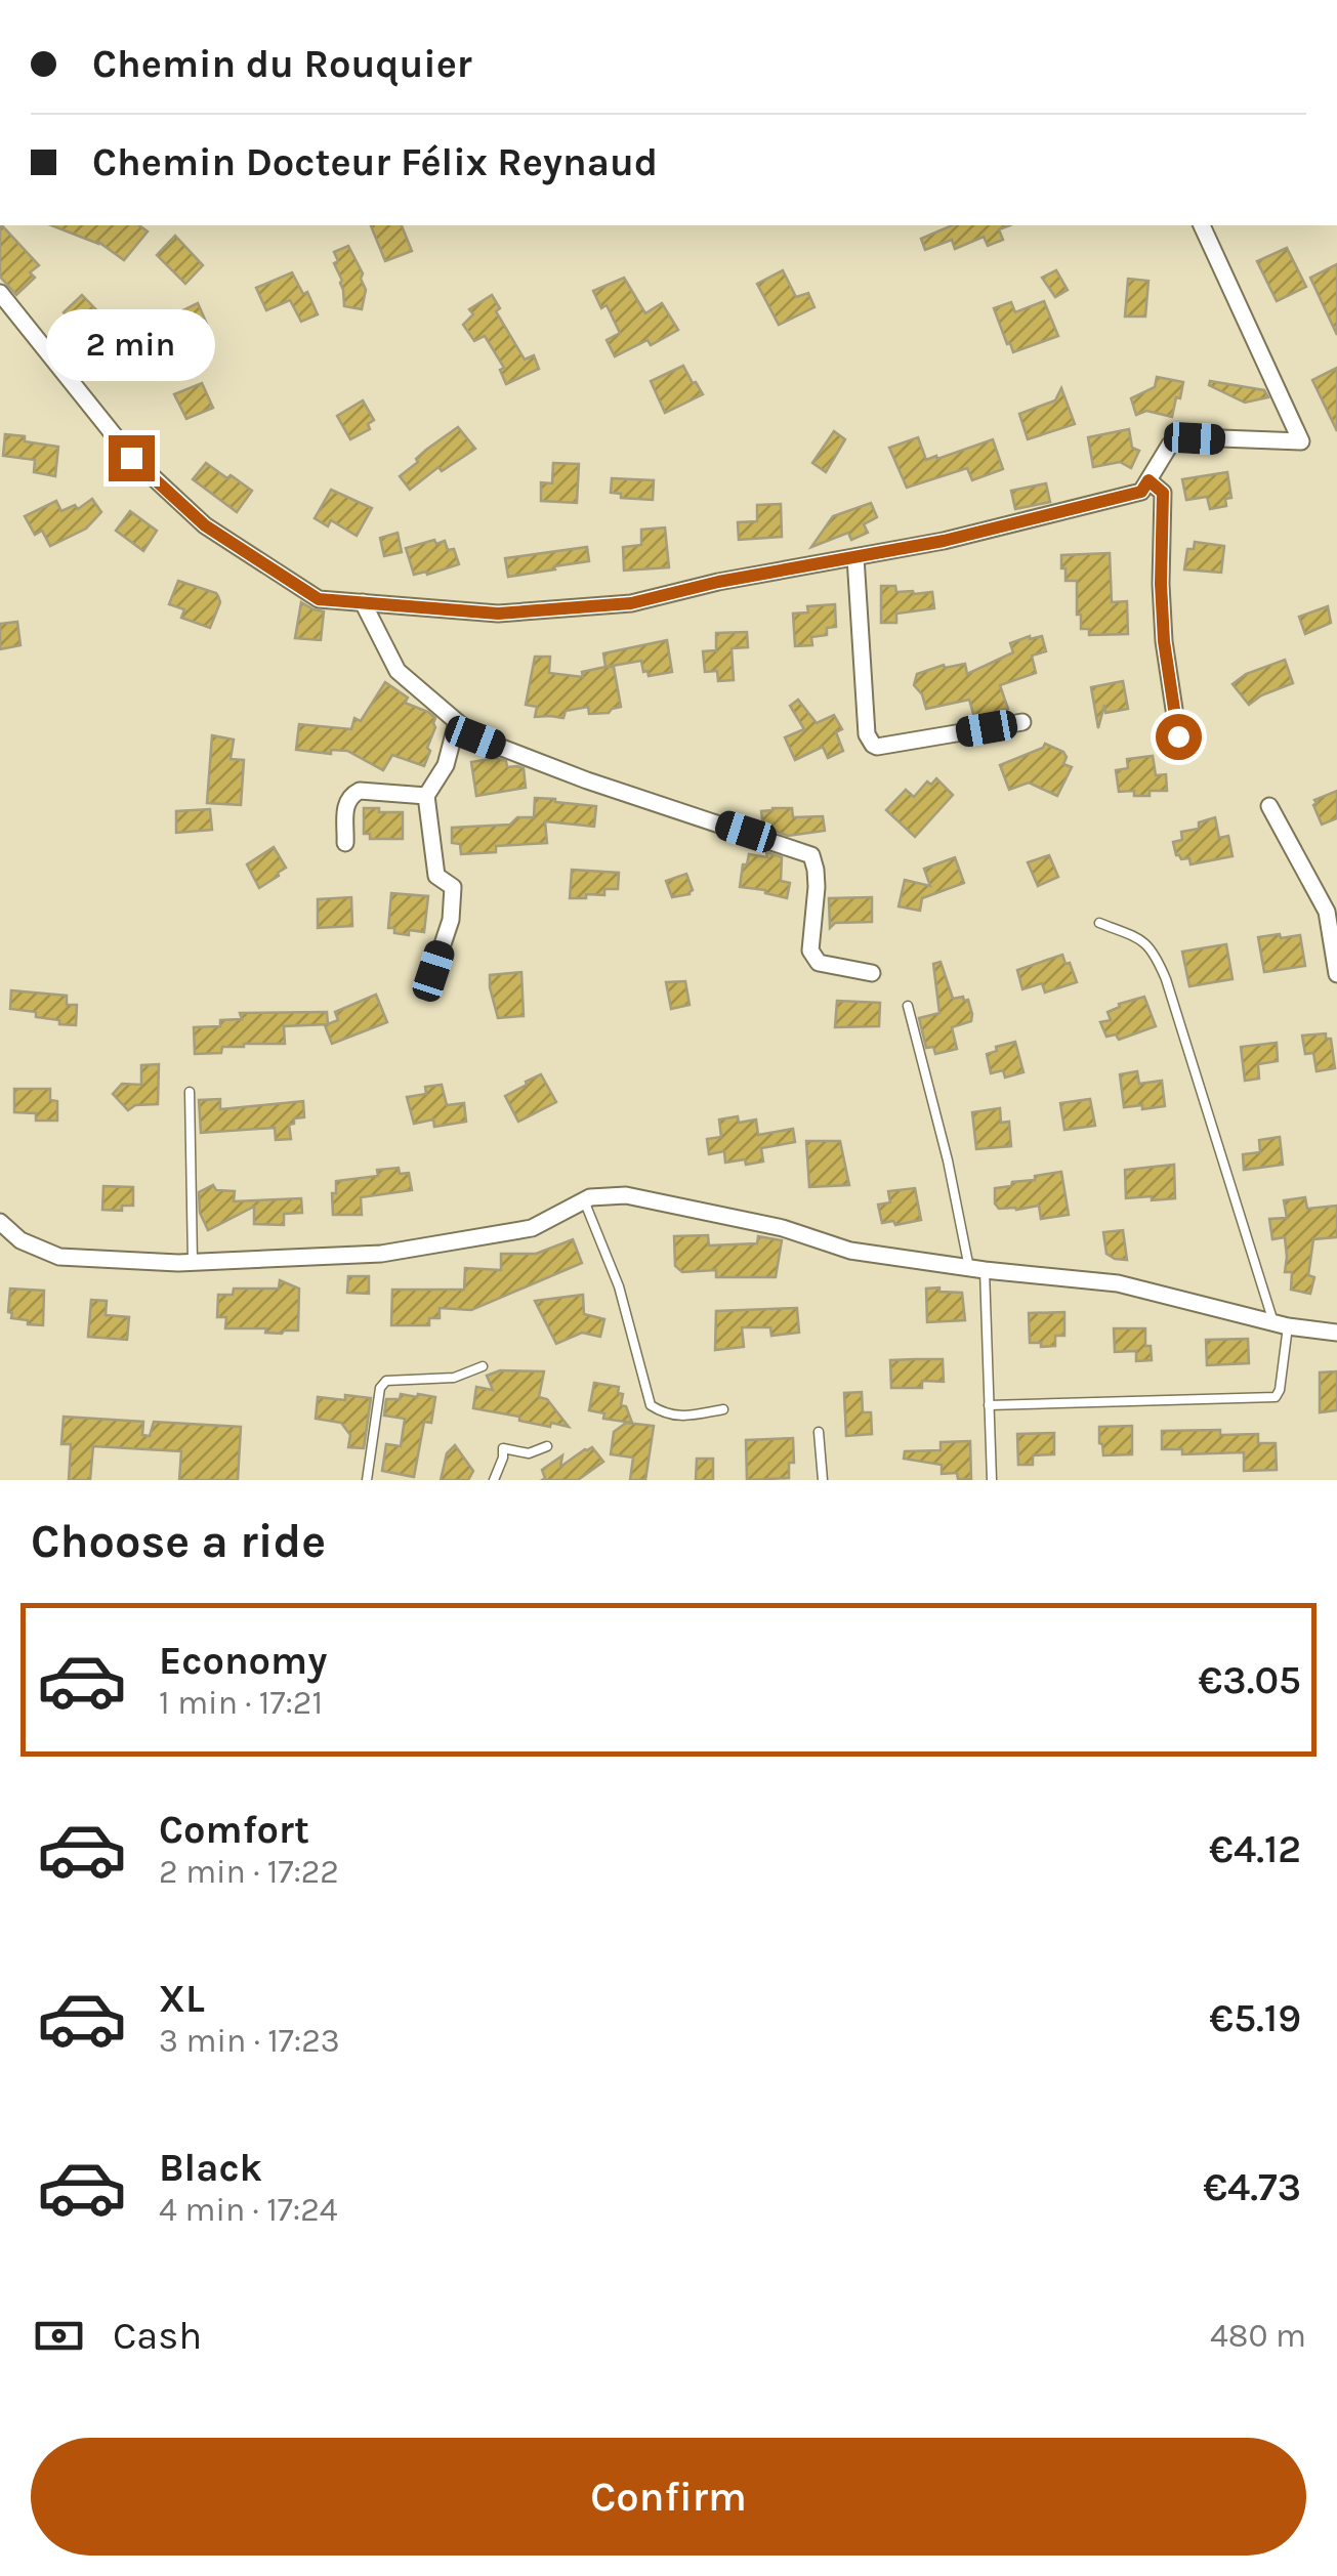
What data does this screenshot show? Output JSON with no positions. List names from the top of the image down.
{
  "page": {
    "banner": ["Chemin du Rouquier", "Chemin Docteur Félix Reynaud"],
    "bubble": "2 min",
    "heading": "Choose a ride",
    "list": [
      {
        "name": "Economy",
        "note": "1 min · 17:21",
        "value": "€3.05"
      },
      {
        "name": "Comfort",
        "note": "2 min · 17:22",
        "value": "€4.12"
      },
      {
        "name": "XL",
        "note": "3 min · 17:23",
        "value": "€5.19"
      },
      {
        "name": "Black",
        "note": "4 min · 17:24",
        "value": "€4.73"
      }
    ],
    "pay": ["Cash", "480 m"],
    "buttons": "Confirm"
  }
}
